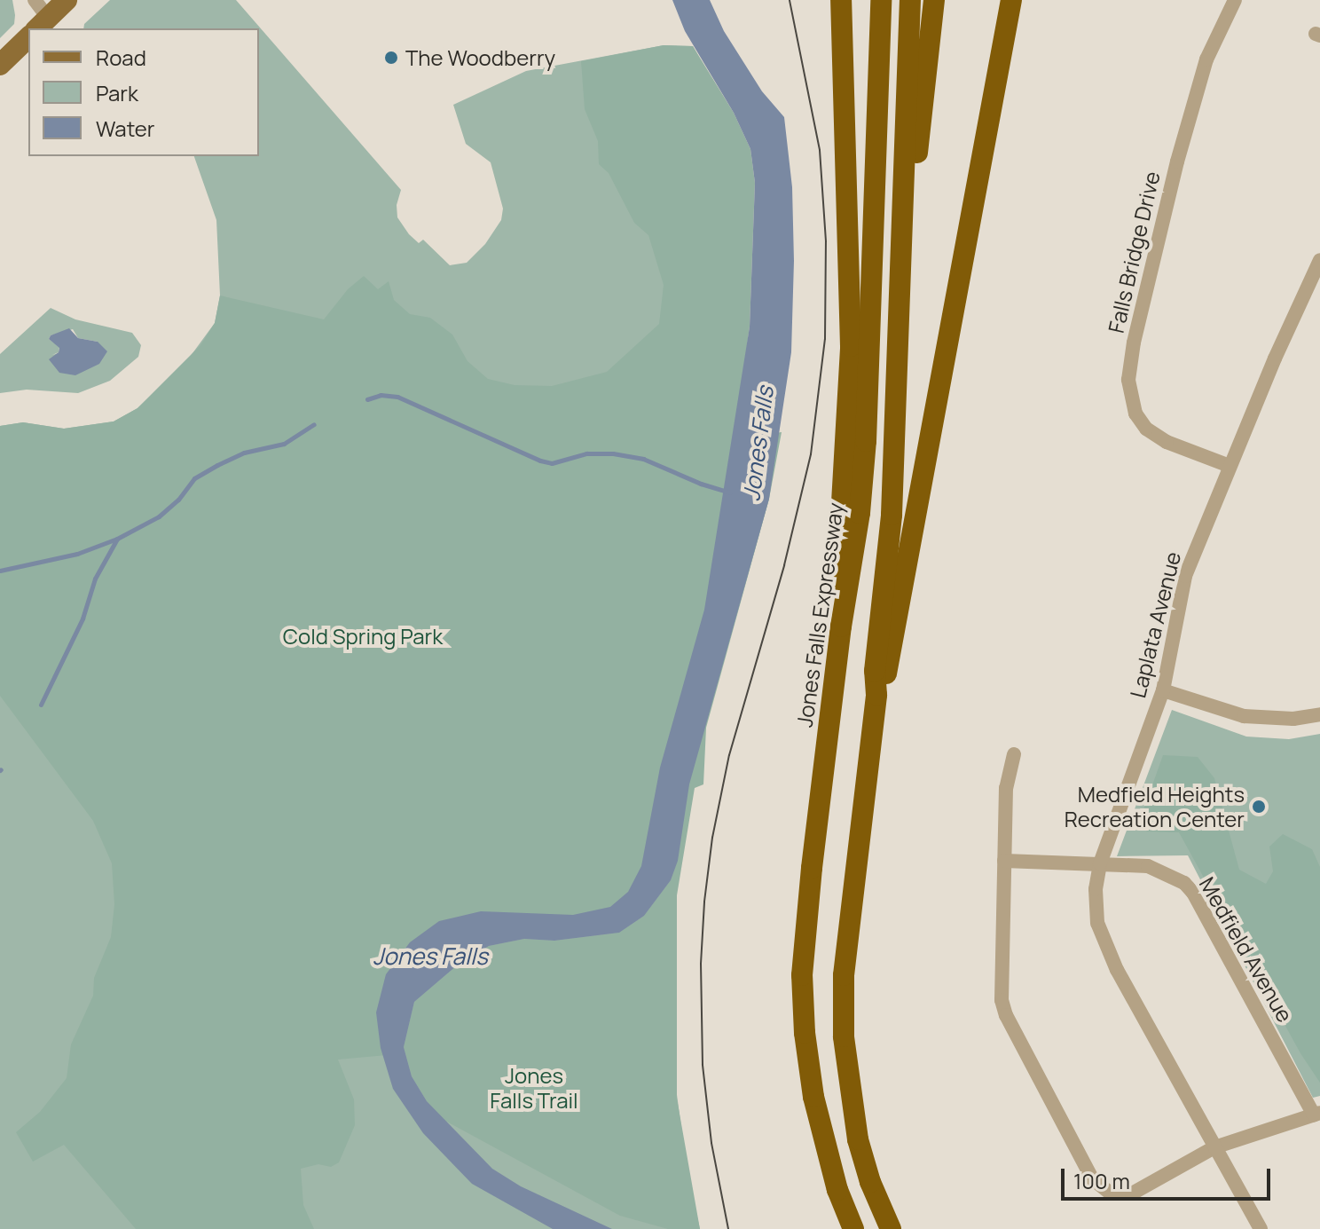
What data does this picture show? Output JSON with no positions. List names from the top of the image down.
{
  "streets": {
    "highway": ["Jones Falls Expressway"],
    "street": ["Falls Bridge Drive", "Laplata Avenue", "Medfield Avenue"]
  },
  "crossings": [
    ["Falls Bridge Drive", "Laplata Avenue"],
    ["Laplata Avenue", "Medfield Avenue"]
  ],
  "water": ["Jones Falls"],
  "parks": ["Cold Spring Park", "Jones Falls Trail"],
  "places": ["The Woodberry", "Medfield Heights Recreation Center"],
  "legend": ["Road", "Park", "Water"],
  "scale_bar": "100 m"
}
